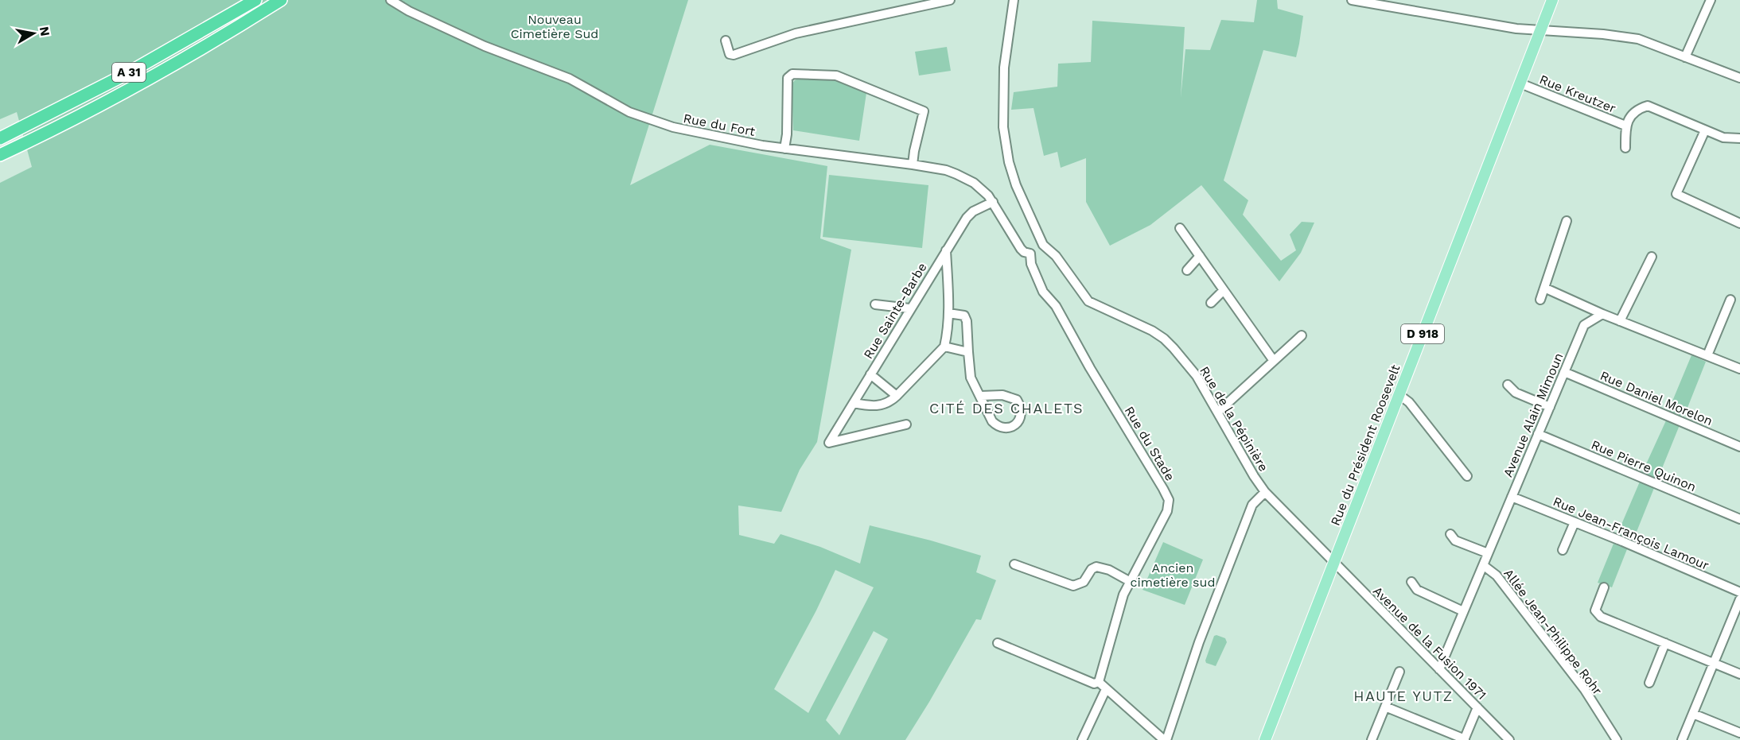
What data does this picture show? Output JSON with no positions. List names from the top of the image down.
{
  "streets": {
    "highway": ["A 31"],
    "main road": ["D 918", "Rue du Président Roosevelt"],
    "street": [
      "Rue Kreutzer",
      "Rue du Fort",
      "Rue Sainte-Barbe",
      "Rue Daniel Morelon",
      "Avenue Alain Mimoun",
      "Rue de la Pépinière",
      "Rue du Stade",
      "Rue Pierre Quinon",
      "Rue Jean-François Lamour",
      "Allée Jean-Philippe Rohr",
      "Avenue de la Fusion 1971"
    ]
  },
  "crossings": [
    ["Rue Kreutzer", "Rue du Président Roosevelt"],
    ["Rue du Fort", "Rue Sainte-Barbe"],
    ["Rue du Fort", "Rue du Stade"],
    ["Rue Daniel Morelon", "Avenue Alain Mimoun"],
    ["Avenue Alain Mimoun", "Rue Pierre Quinon"],
    ["Avenue Alain Mimoun", "Rue Jean-François Lamour"],
    ["Avenue Alain Mimoun", "Allée Jean-Philippe Rohr"],
    ["Avenue Alain Mimoun", "Avenue de la Fusion 1971"],
    ["Rue de la Pépinière", "Rue du Président Roosevelt"],
    ["Rue de la Pépinière", "Avenue de la Fusion 1971"],
    ["Rue du Président Roosevelt", "Avenue de la Fusion 1971"]
  ],
  "districts": ["CITÉ DES CHALETS", "HAUTE YUTZ"],
  "parks": ["Nouveau Cimetière Sud", "Ancien cimetière sud"],
  "north": "right"
}
